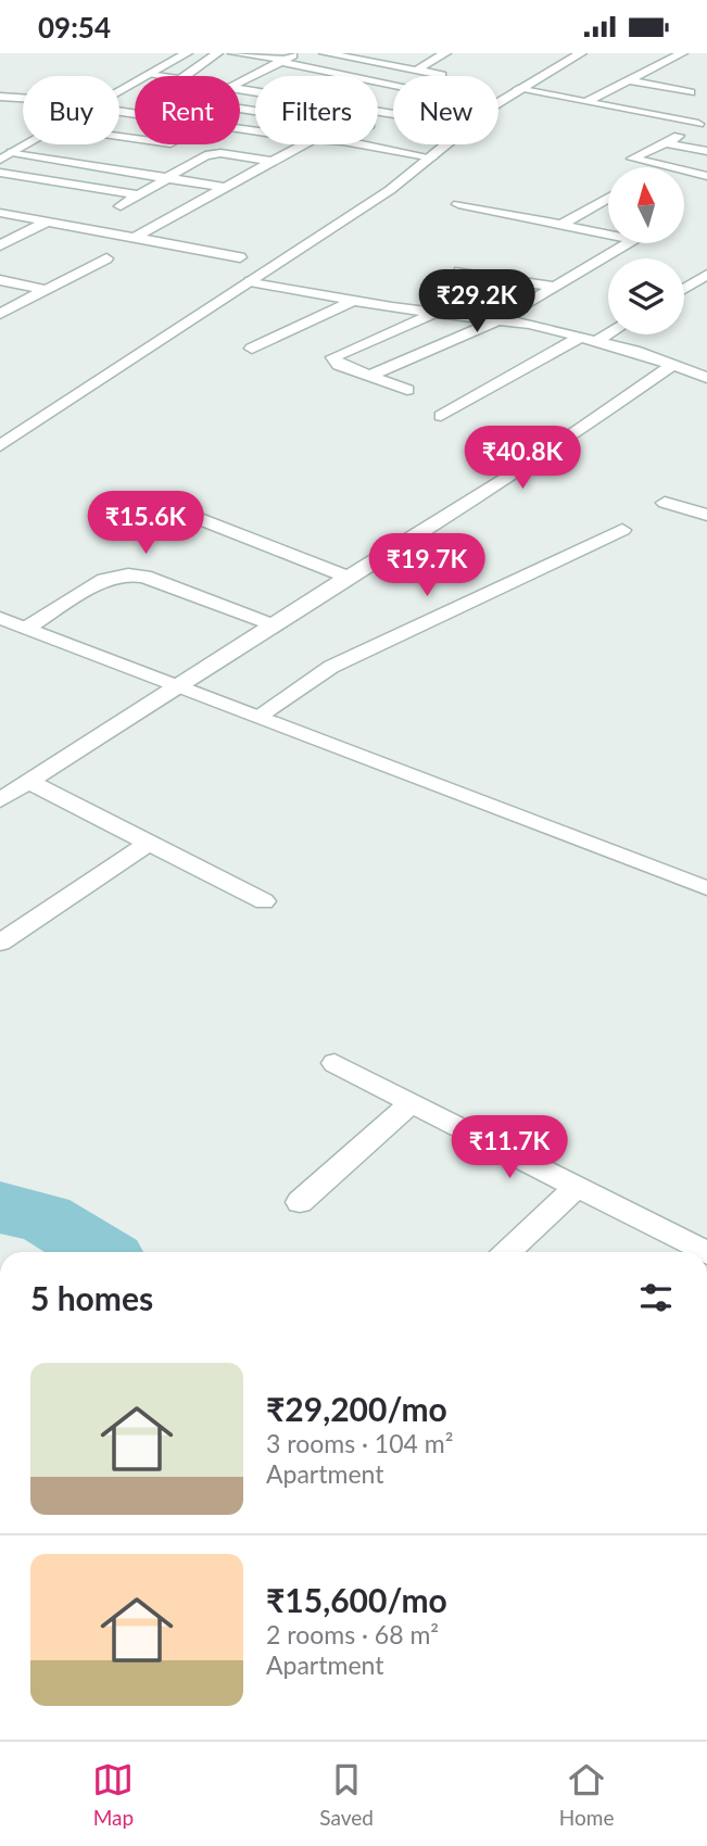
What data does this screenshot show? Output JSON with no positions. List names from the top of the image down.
{
  "north": "top",
  "page": {
    "status": "09:54",
    "chip": [
      "Buy",
      "Rent",
      "Filters",
      "New"
    ],
    "price": [
      "₹29.2K",
      "₹40.8K",
      "₹15.6K",
      "₹19.7K",
      "₹11.7K"
    ],
    "heading": "5 homes",
    "list": [
      {
        "name": "₹29,200/mo",
        "note": "3 rooms · 104 m² · Apartment"
      },
      {
        "name": "₹15,600/mo",
        "note": "2 rooms · 68 m² · Apartment"
      }
    ],
    "tabs": ["Map", "Saved", "Home"]
  }
}
